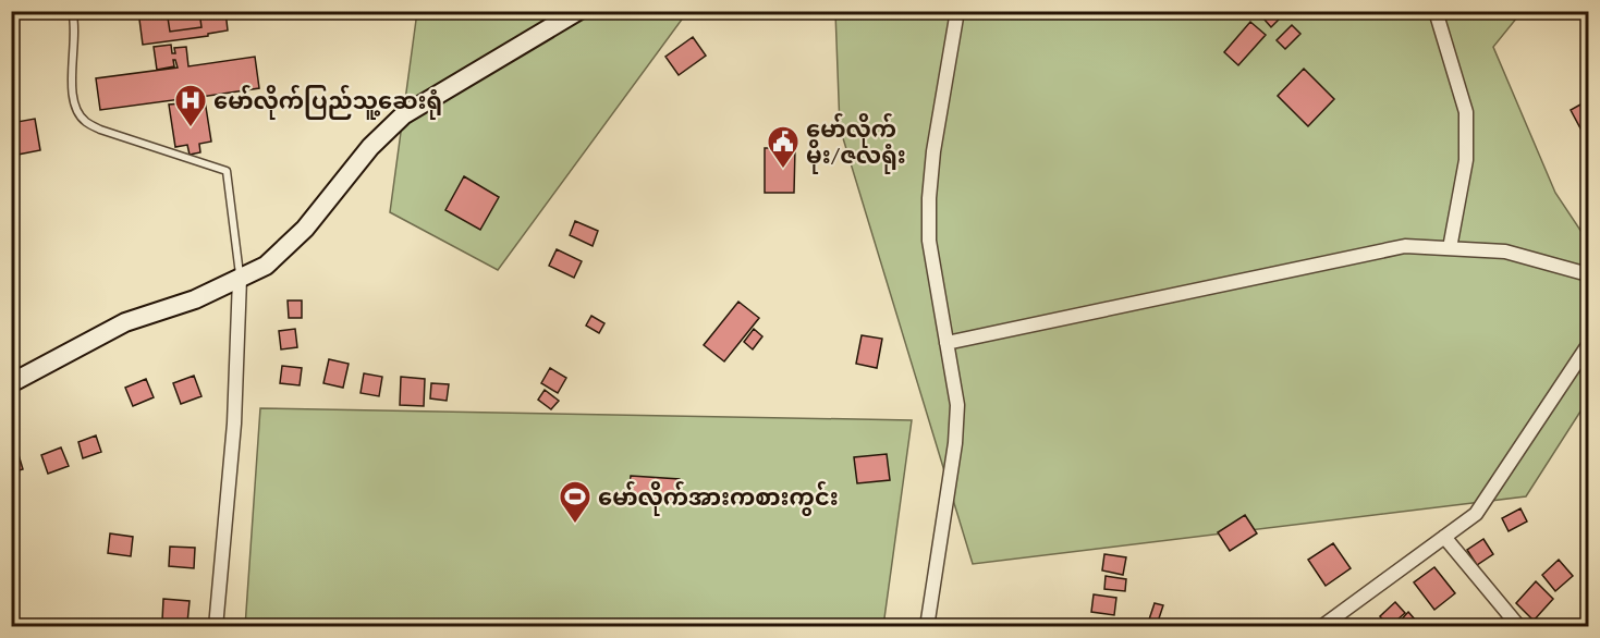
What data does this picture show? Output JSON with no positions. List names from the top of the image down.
{
  "places": {
    "hospital": ["မော်လိုက်ပြည်သူ့ဆေးရုံ"],
    "public building": ["မော်လိုက် မိုး/ဇလရုံး"],
    "sports": ["မော်လိုက်အားကစားကွင်း"]
  }
}
